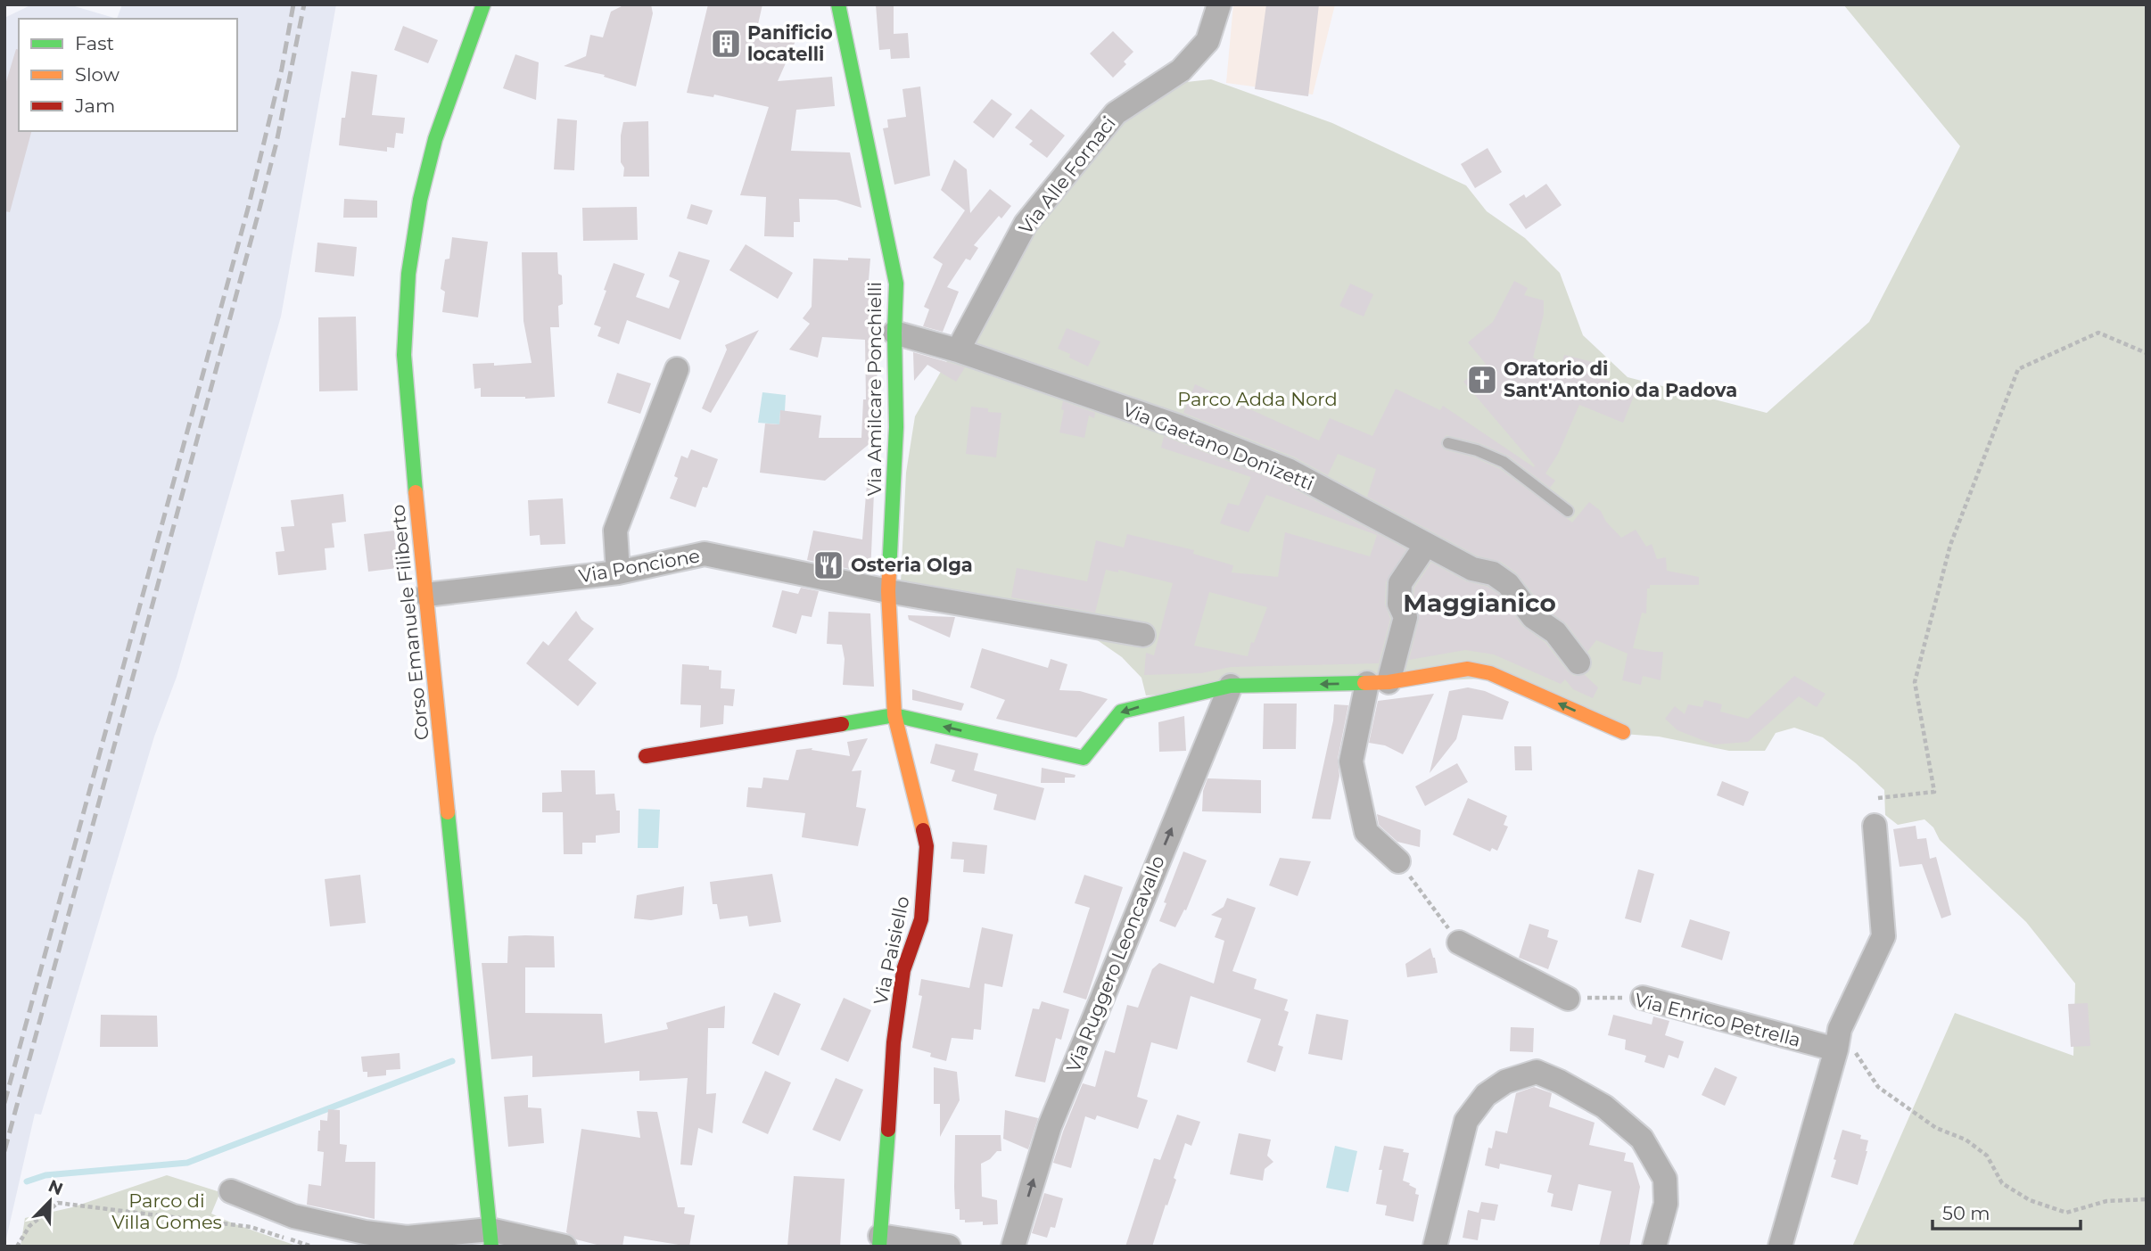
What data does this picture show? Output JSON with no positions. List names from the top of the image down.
{
  "streets": {
    "street": [
      "Via Alle Fornaci",
      "Via Amilcare Ponchielli",
      "Via Gaetano Donizetti",
      "Via Poncione",
      "Corso Emanuele Filiberto",
      "Via Paisiello",
      "Via Ruggero Leoncavallo",
      "Via Enrico Petrella"
    ]
  },
  "crossings": [
    ["Via Alle Fornaci", "Via Gaetano Donizetti"],
    ["Via Amilcare Ponchielli", "Via Poncione"],
    ["Via Amilcare Ponchielli", "Via Paisiello"],
    ["Via Poncione", "Corso Emanuele Filiberto"],
    ["Via Poncione", "Via Paisiello"]
  ],
  "one_way": ["Via Ruggero Leoncavallo"],
  "districts": ["Maggianico"],
  "parks": ["Parco Adda Nord", "Parco di Villa Gomes"],
  "places": {
    "building": ["Panificio locatelli"],
    "church": ["Oratorio di Sant'Antonio da Padova"],
    "restaurant": ["Osteria Olga"]
  },
  "legend": ["Fast", "Slow", "Jam"],
  "scale_bar": "50 m",
  "north": "top right"
}
